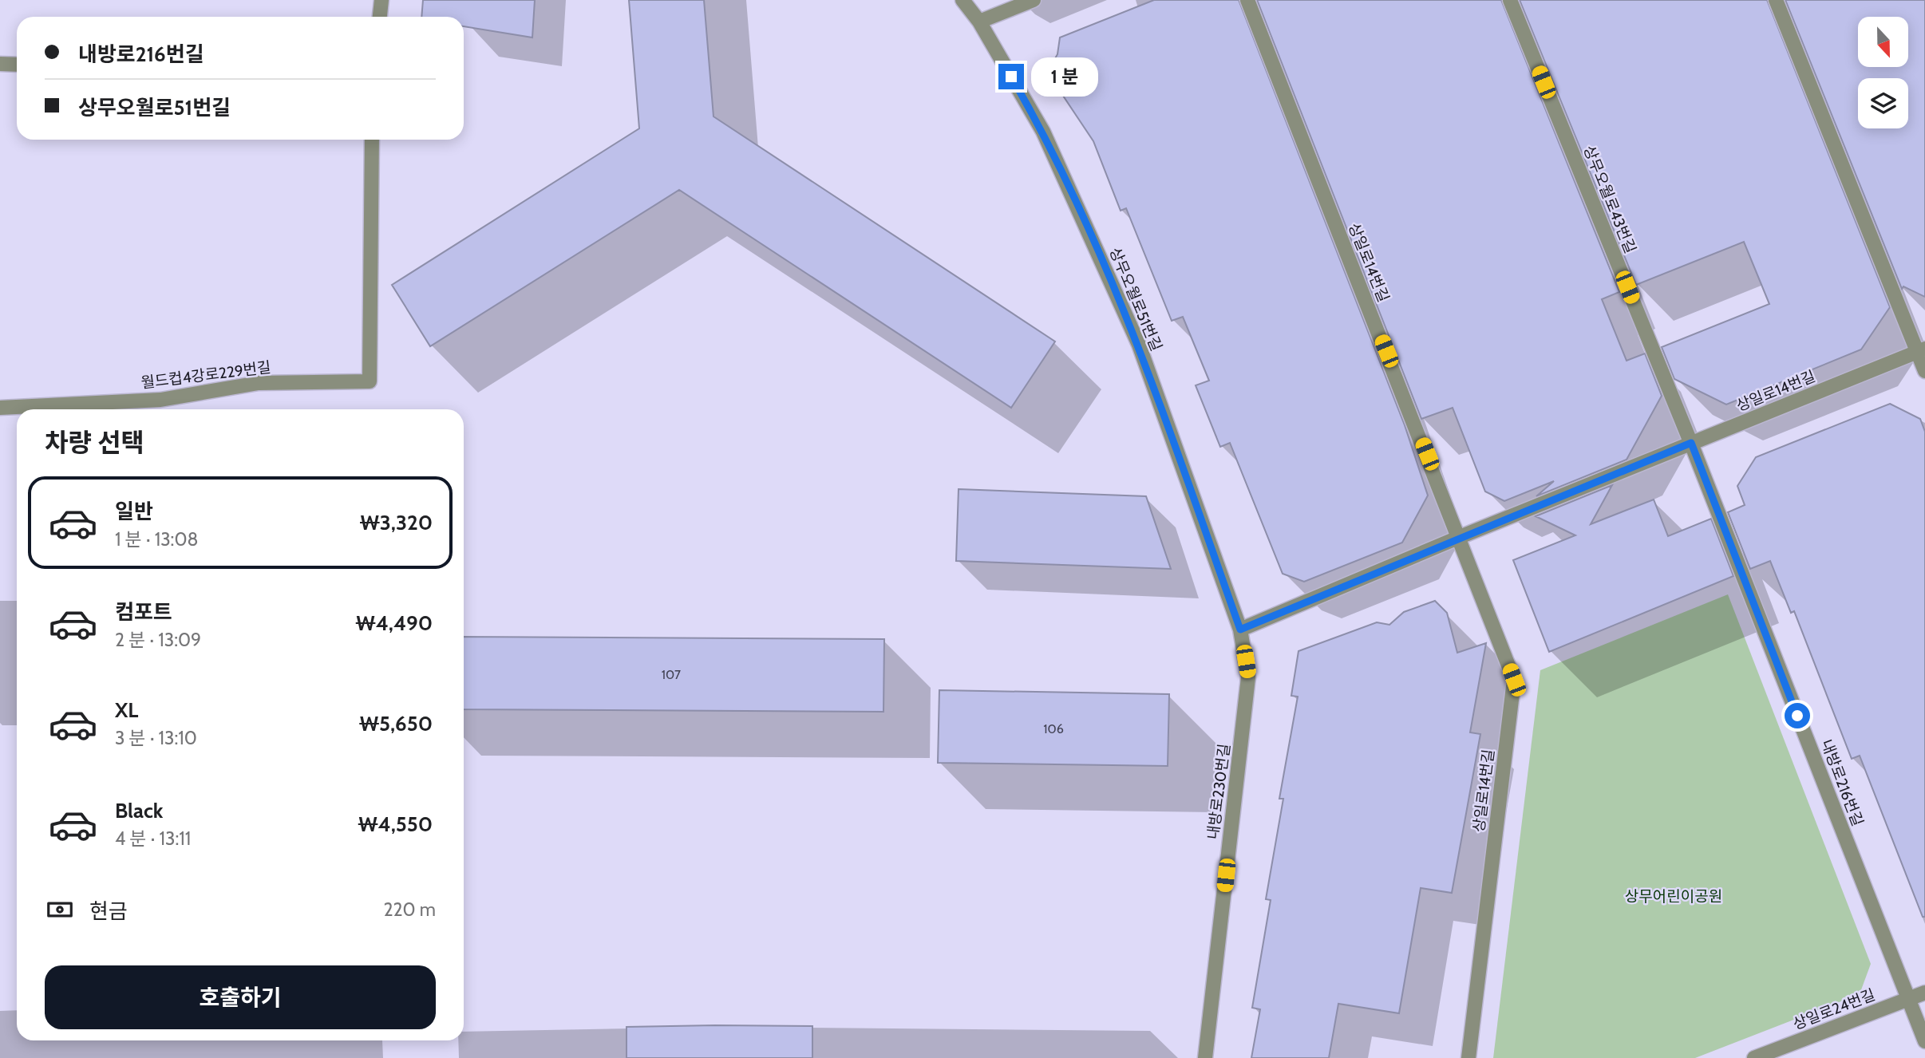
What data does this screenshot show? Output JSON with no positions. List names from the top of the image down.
{
  "streets": {
    "street": [
      "상무오월로43번길",
      "상일로14번길",
      "상무오월로51번길",
      "월드컵4강로229번길",
      "내방로216번길",
      "내방로230번길",
      "상일로24번길"
    ]
  },
  "crossings": [
    ["상무오월로43번길", "상일로14번길"],
    ["상무오월로43번길", "내방로216번길"],
    ["상일로14번길", "상무오월로51번길"],
    ["상일로14번길", "내방로216번길"],
    ["상일로14번길", "내방로230번길"],
    ["상무오월로51번길", "내방로230번길"],
    ["내방로216번길", "상일로24번길"]
  ],
  "parks": ["상무어린이공원"],
  "house_numbers": ["107", "106"],
  "north": "bottom",
  "page": {
    "banner": ["내방로216번길", "상무오월로51번길"],
    "bubble": "1 분",
    "heading": "차량 선택",
    "list": [
      {
        "name": "일반",
        "note": "1 분 · 13:08",
        "value": "₩3,320"
      },
      {
        "name": "컴포트",
        "note": "2 분 · 13:09",
        "value": "₩4,490"
      },
      {
        "name": "XL",
        "note": "3 분 · 13:10",
        "value": "₩5,650"
      },
      {
        "name": "Black",
        "note": "4 분 · 13:11",
        "value": "₩4,550"
      }
    ],
    "pay": ["현금", "220 m"],
    "buttons": "호출하기"
  }
}
